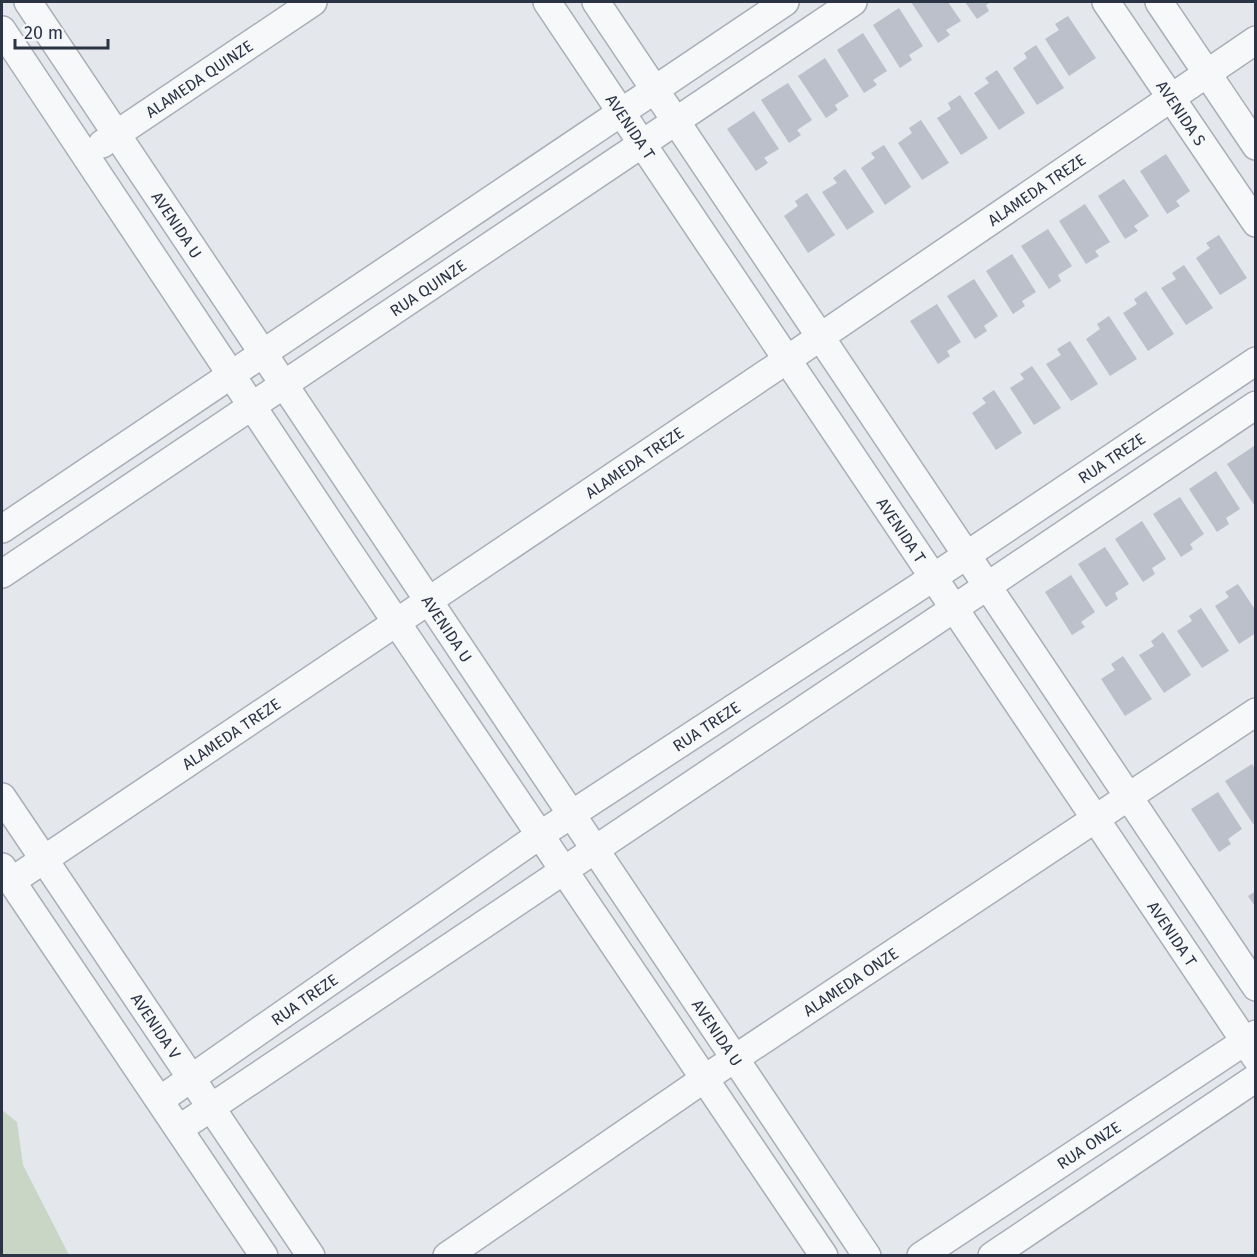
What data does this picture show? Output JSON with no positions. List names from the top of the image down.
{
  "streets": {
    "street": [
      "ALAMEDA QUINZE",
      "AVENIDA S",
      "AVENIDA T",
      "ALAMEDA TREZE",
      "AVENIDA U",
      "RUA QUINZE",
      "RUA TREZE",
      "ALAMEDA ONZE",
      "AVENIDA V",
      "RUA ONZE"
    ]
  },
  "crossings": [
    ["ALAMEDA QUINZE", "AVENIDA U"],
    ["AVENIDA S", "ALAMEDA TREZE"],
    ["AVENIDA T", "ALAMEDA TREZE"],
    ["AVENIDA T", "RUA QUINZE"],
    ["AVENIDA T", "RUA TREZE"],
    ["AVENIDA T", "ALAMEDA ONZE"],
    ["AVENIDA T", "RUA ONZE"],
    ["ALAMEDA TREZE", "AVENIDA U"],
    ["ALAMEDA TREZE", "AVENIDA V"],
    ["AVENIDA U", "RUA QUINZE"],
    ["AVENIDA U", "RUA TREZE"],
    ["AVENIDA U", "ALAMEDA ONZE"],
    ["RUA TREZE", "AVENIDA V"]
  ],
  "scale_bar": "20 m"
}
